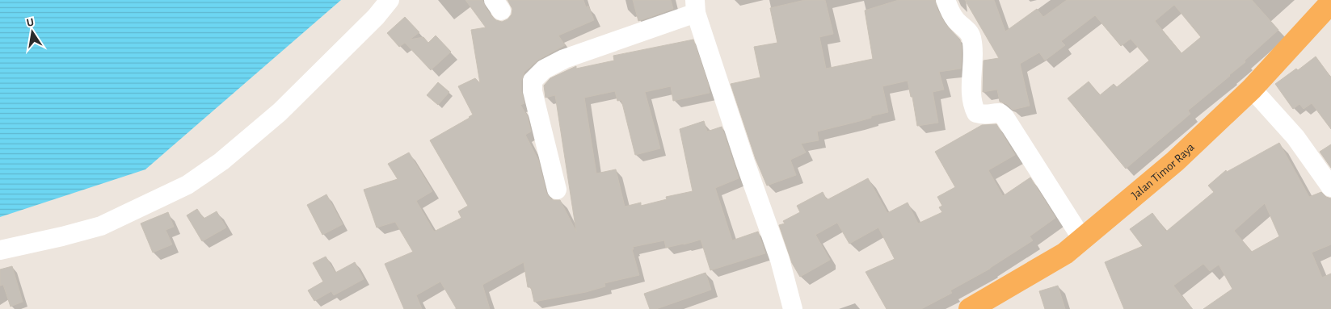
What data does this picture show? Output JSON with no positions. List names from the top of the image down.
{
  "streets": {
    "highway": ["Jalan Timor Raya"]
  },
  "north": "top"
}
